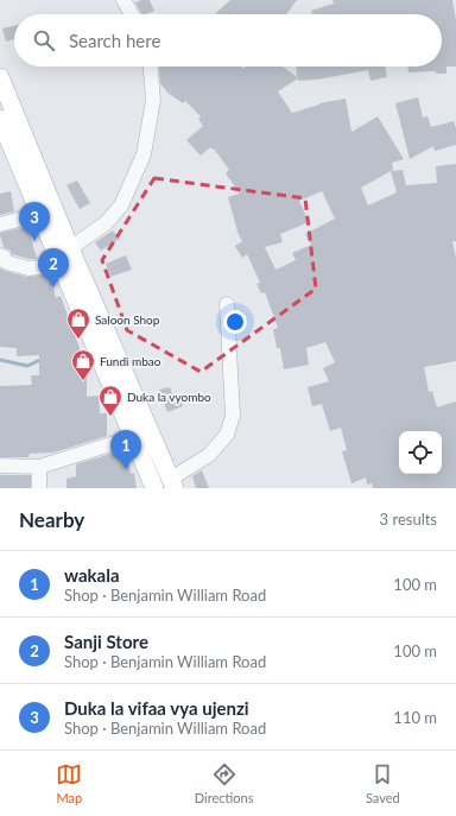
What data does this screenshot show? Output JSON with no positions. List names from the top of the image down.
{
  "places": {
    "shop": ["Saloon Shop", "Fundi mbao", "Duka la vyombo"]
  },
  "page": {
    "search": "Search here",
    "pins": ["3", "2", "1"],
    "heading": ["Nearby", "3 results"],
    "list": [
      {
        "mark": "1",
        "name": "wakala",
        "note": "Shop · Benjamin William Road",
        "value": "100 m"
      },
      {
        "mark": "2",
        "name": "Sanji Store",
        "note": "Shop · Benjamin William Road",
        "value": "100 m"
      },
      {
        "mark": "3",
        "name": "Duka la vifaa vya ujenzi",
        "note": "Shop · Benjamin William Road",
        "value": "110 m"
      }
    ],
    "nav": ["Map", "Directions", "Saved"]
  }
}
